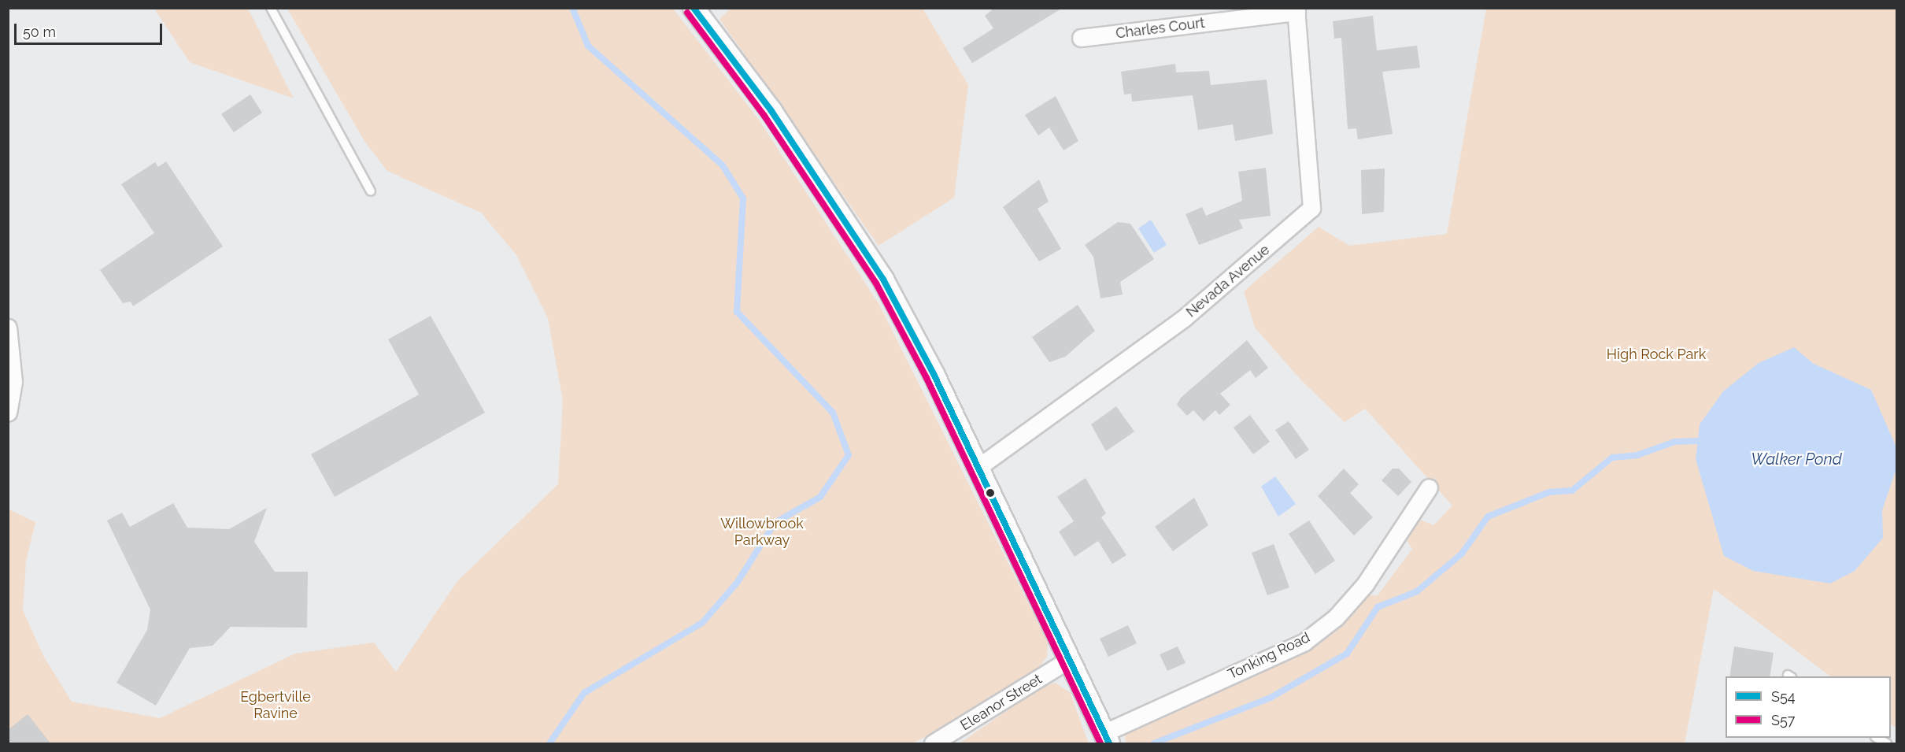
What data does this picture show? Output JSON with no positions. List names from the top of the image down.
{
  "streets": {
    "street": [
      "Charles Court",
      "Nevada Avenue",
      "Tonking Road",
      "Eleanor Street"
    ]
  },
  "crossings": [
    ["Charles Court", "Nevada Avenue"]
  ],
  "water": ["Walker Pond"],
  "parks": ["High Rock Park", "Willowbrook Parkway", "Egbertville Ravine"],
  "lines": ["transit line S54", "transit line S57"],
  "legend": ["S54", "S57"],
  "scale_bar": "50 m"
}
